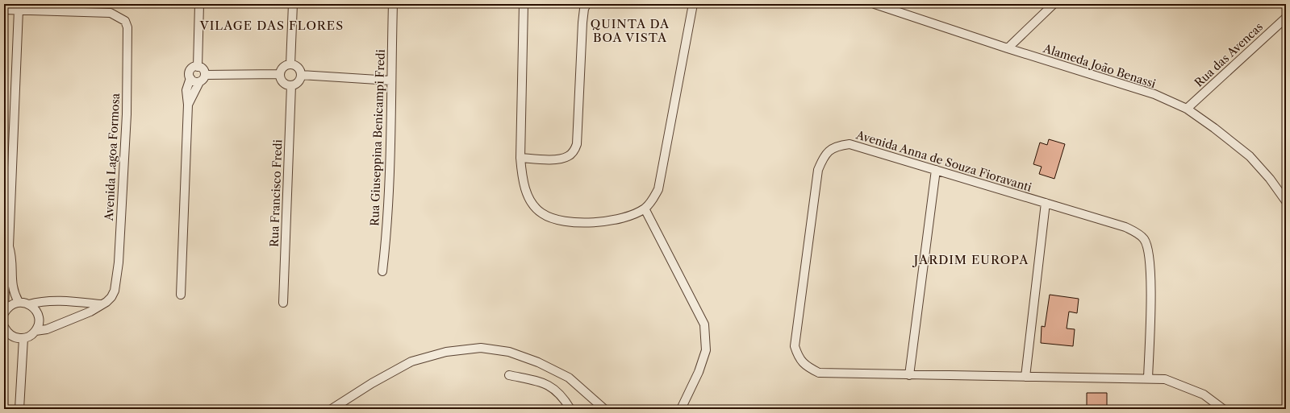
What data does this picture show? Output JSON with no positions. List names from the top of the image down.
{
  "streets": {
    "street": [
      "Rua das Avencas",
      "Alameda João Benassi",
      "Rua Giuseppina Benicampi Fredi",
      "Avenida Lagoa Formosa",
      "Avenida Anna de Souza Fioravanti",
      "Rua Francisco Fredi"
    ]
  },
  "crossings": [
    ["Rua das Avencas", "Alameda João Benassi"]
  ],
  "districts": ["QUINTA DA BOA VISTA", "VILAGE DAS FLORES", "JARDIM EUROPA"]
}
